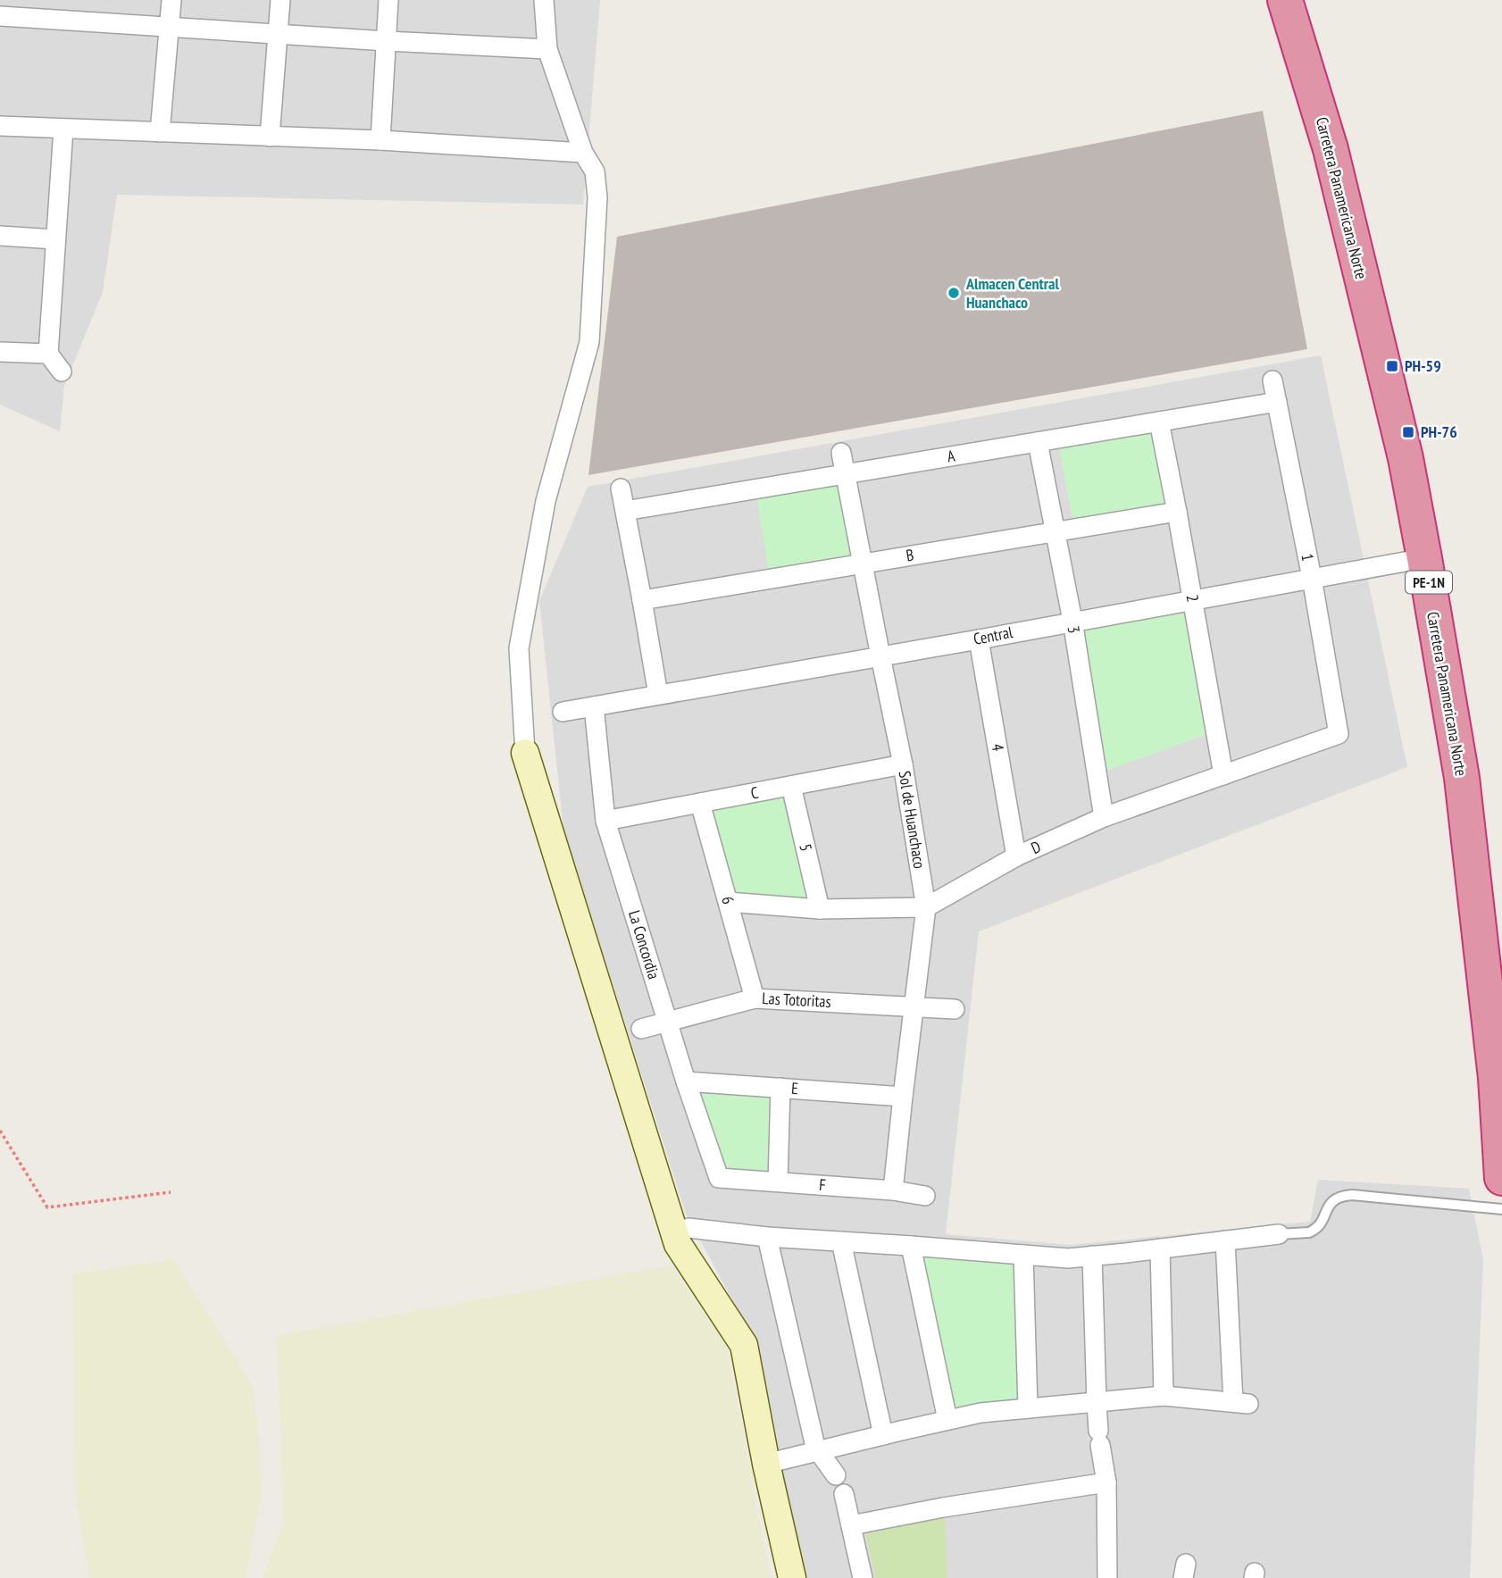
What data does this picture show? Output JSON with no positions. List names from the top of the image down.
{
  "streets": {
    "highway": ["Carretera Panamericana Norte", "PE-1N"],
    "street": [
      "A",
      "B",
      "1",
      "2",
      "3",
      "Central",
      "4",
      "C",
      "Sol de Huanchaco",
      "5",
      "D",
      "6",
      "La Concordia",
      "Las Totoritas",
      "E",
      "F"
    ]
  },
  "crossings": [
    ["Carretera Panamericana Norte", "Central"],
    ["A", "1"],
    ["A", "2"],
    ["A", "3"],
    ["A", "Sol de Huanchaco"],
    ["B", "2"],
    ["B", "3"],
    ["B", "Sol de Huanchaco"],
    ["1", "Central"],
    ["1", "D"],
    ["2", "Central"],
    ["2", "D"],
    ["3", "Central"],
    ["3", "D"],
    ["Central", "4"],
    ["Central", "Sol de Huanchaco"],
    ["Central", "La Concordia"],
    ["4", "D"],
    ["C", "Sol de Huanchaco"],
    ["C", "5"],
    ["C", "6"],
    ["C", "La Concordia"],
    ["Sol de Huanchaco", "D"],
    ["Sol de Huanchaco", "Las Totoritas"],
    ["Sol de Huanchaco", "E"],
    ["Sol de Huanchaco", "F"],
    ["5", "D"],
    ["D", "6"],
    ["6", "Las Totoritas"],
    ["La Concordia", "Las Totoritas"],
    ["La Concordia", "E"],
    ["La Concordia", "F"]
  ],
  "places": {
    "other": ["Almacen Central Huanchaco"],
    "transit": ["PH-59", "PH-76"]
  }
}
